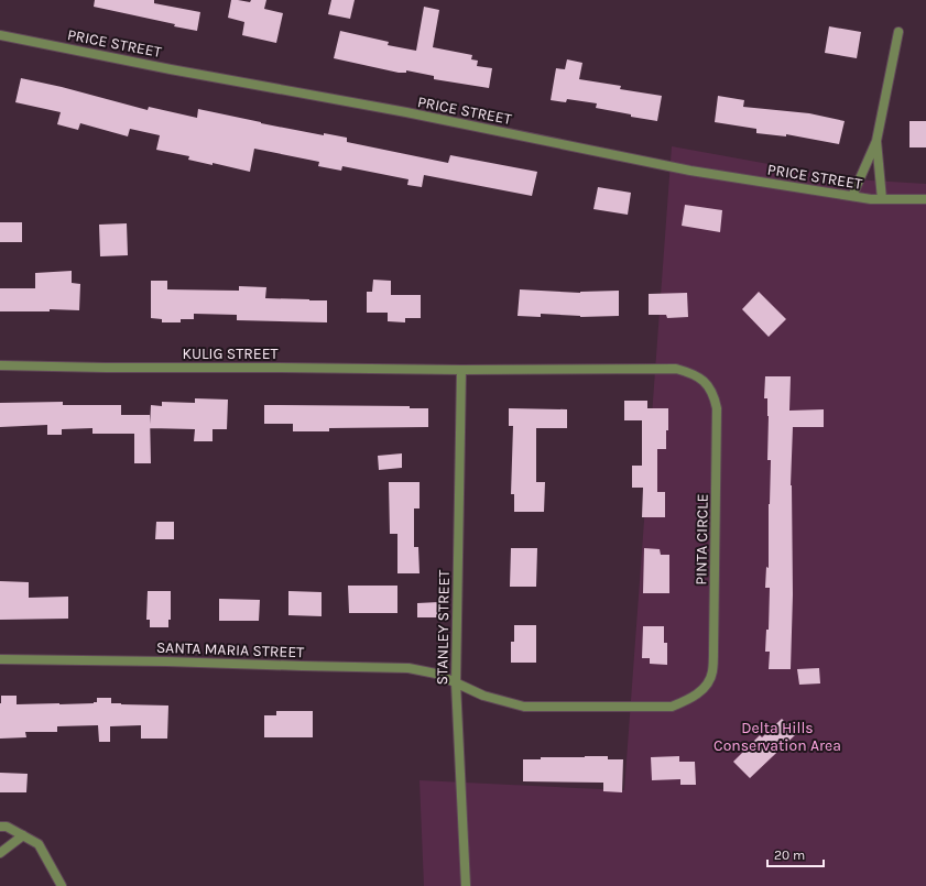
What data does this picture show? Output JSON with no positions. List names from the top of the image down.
{
  "streets": {
    "street": [
      "PRICE STREET",
      "KULIG STREET",
      "PINTA CIRCLE",
      "STANLEY STREET",
      "SANTA MARIA STREET"
    ]
  },
  "crossings": [
    ["KULIG STREET", "PINTA CIRCLE"],
    ["KULIG STREET", "STANLEY STREET"],
    ["PINTA CIRCLE", "STANLEY STREET"],
    ["PINTA CIRCLE", "SANTA MARIA STREET"],
    ["STANLEY STREET", "SANTA MARIA STREET"]
  ],
  "parks": ["Delta Hills Conservation Area"],
  "scale_bar": "20 m"
}
